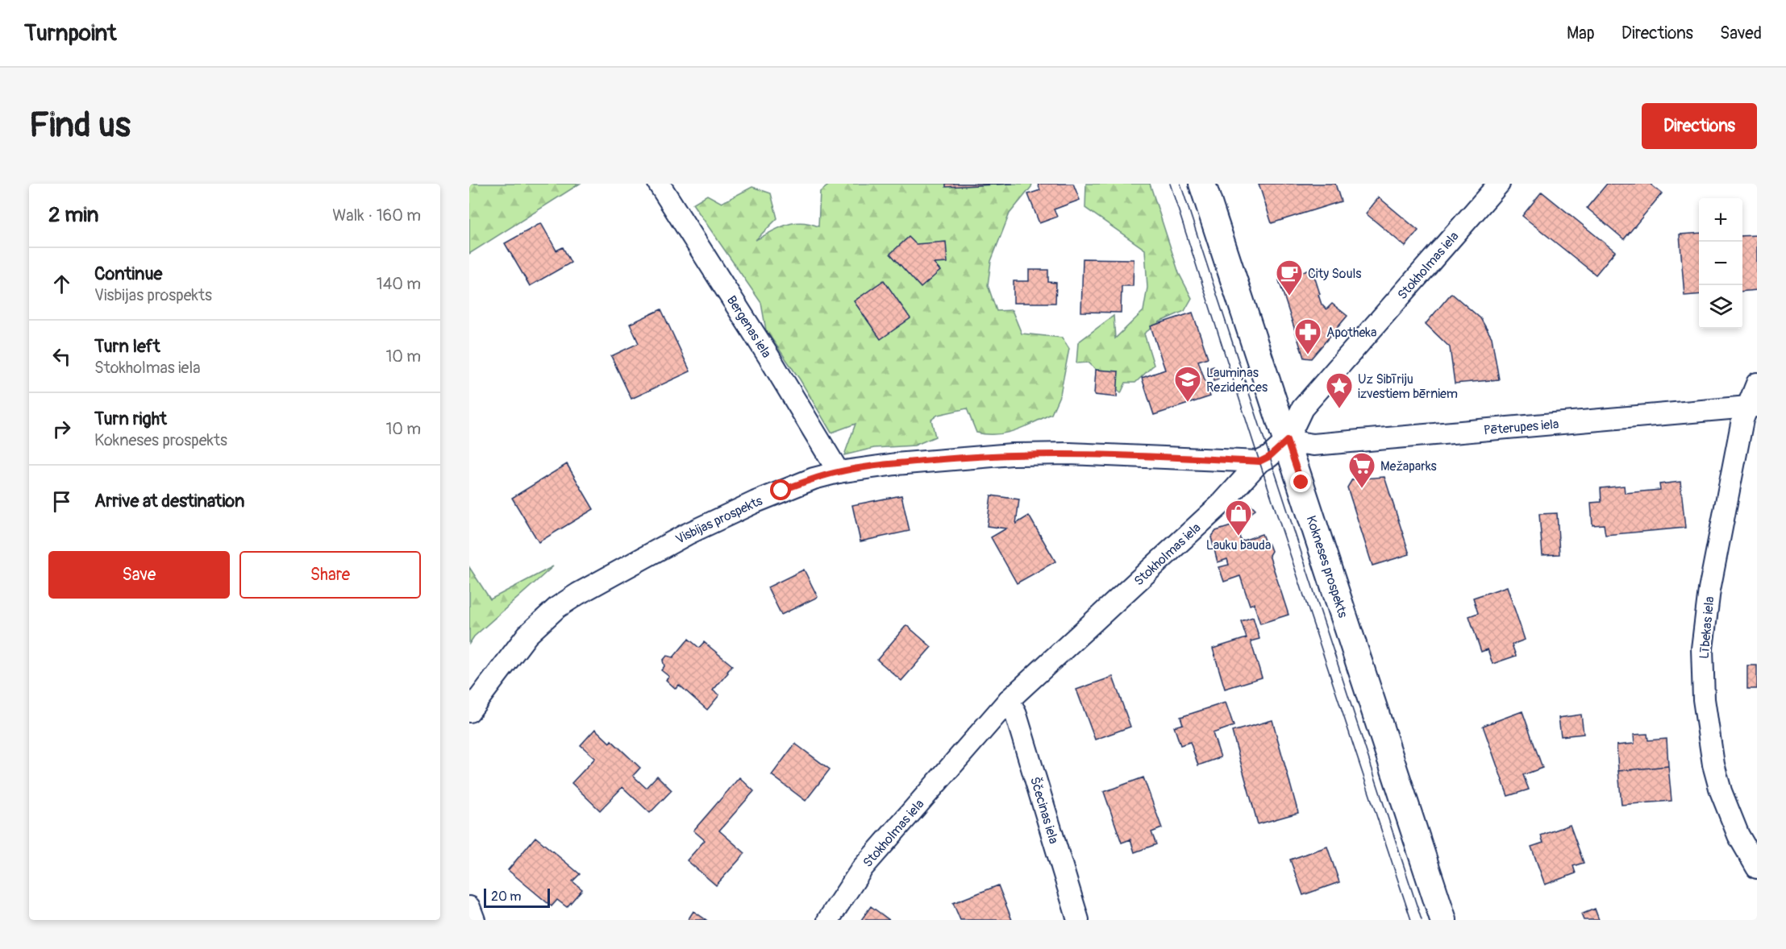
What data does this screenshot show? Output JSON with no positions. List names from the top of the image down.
{
  "streets": {
    "street": [
      "Stokholmas iela",
      "Bergenas iela",
      "Pēterupes iela",
      "Visbijas prospekts",
      "Kokneses prospekts",
      "Lībekas iela",
      "Ščecinas iela"
    ]
  },
  "crossings": [
    ["Stokholmas iela", "Pēterupes iela"],
    ["Stokholmas iela", "Visbijas prospekts"],
    ["Stokholmas iela", "Kokneses prospekts"],
    ["Stokholmas iela", "Ščecinas iela"],
    ["Bergenas iela", "Visbijas prospekts"],
    ["Pēterupes iela", "Kokneses prospekts"],
    ["Pēterupes iela", "Lībekas iela"]
  ],
  "places": {
    "cafe": ["City Souls"],
    "pharmacy": ["Apotheka"],
    "school or university": ["Laumiņas Rezidences"],
    "place": ["Uz Sibīriju izvestiem bērniem"],
    "supermarket": ["Mežaparks"],
    "shop": ["Lauku bauda"]
  },
  "scale_bar": "20 m",
  "page": {
    "header": "Turnpoint",
    "nav": ["Map", "Directions", "Saved"],
    "buttons": [
      "Directions",
      ["Save", "Share"]
    ],
    "title": "Find us",
    "heading": ["2 min", "Walk · 160 m"],
    "map_buttons": ["+", "−"],
    "list": [
      ["Continue", "Visbijas prospekts", "140 m"],
      ["Turn left", "Stokholmas iela", "10 m"],
      ["Turn right", "Kokneses prospekts", "10 m"],
      "Arrive at destination"
    ],
    "scale": "20 m"
  }
}
